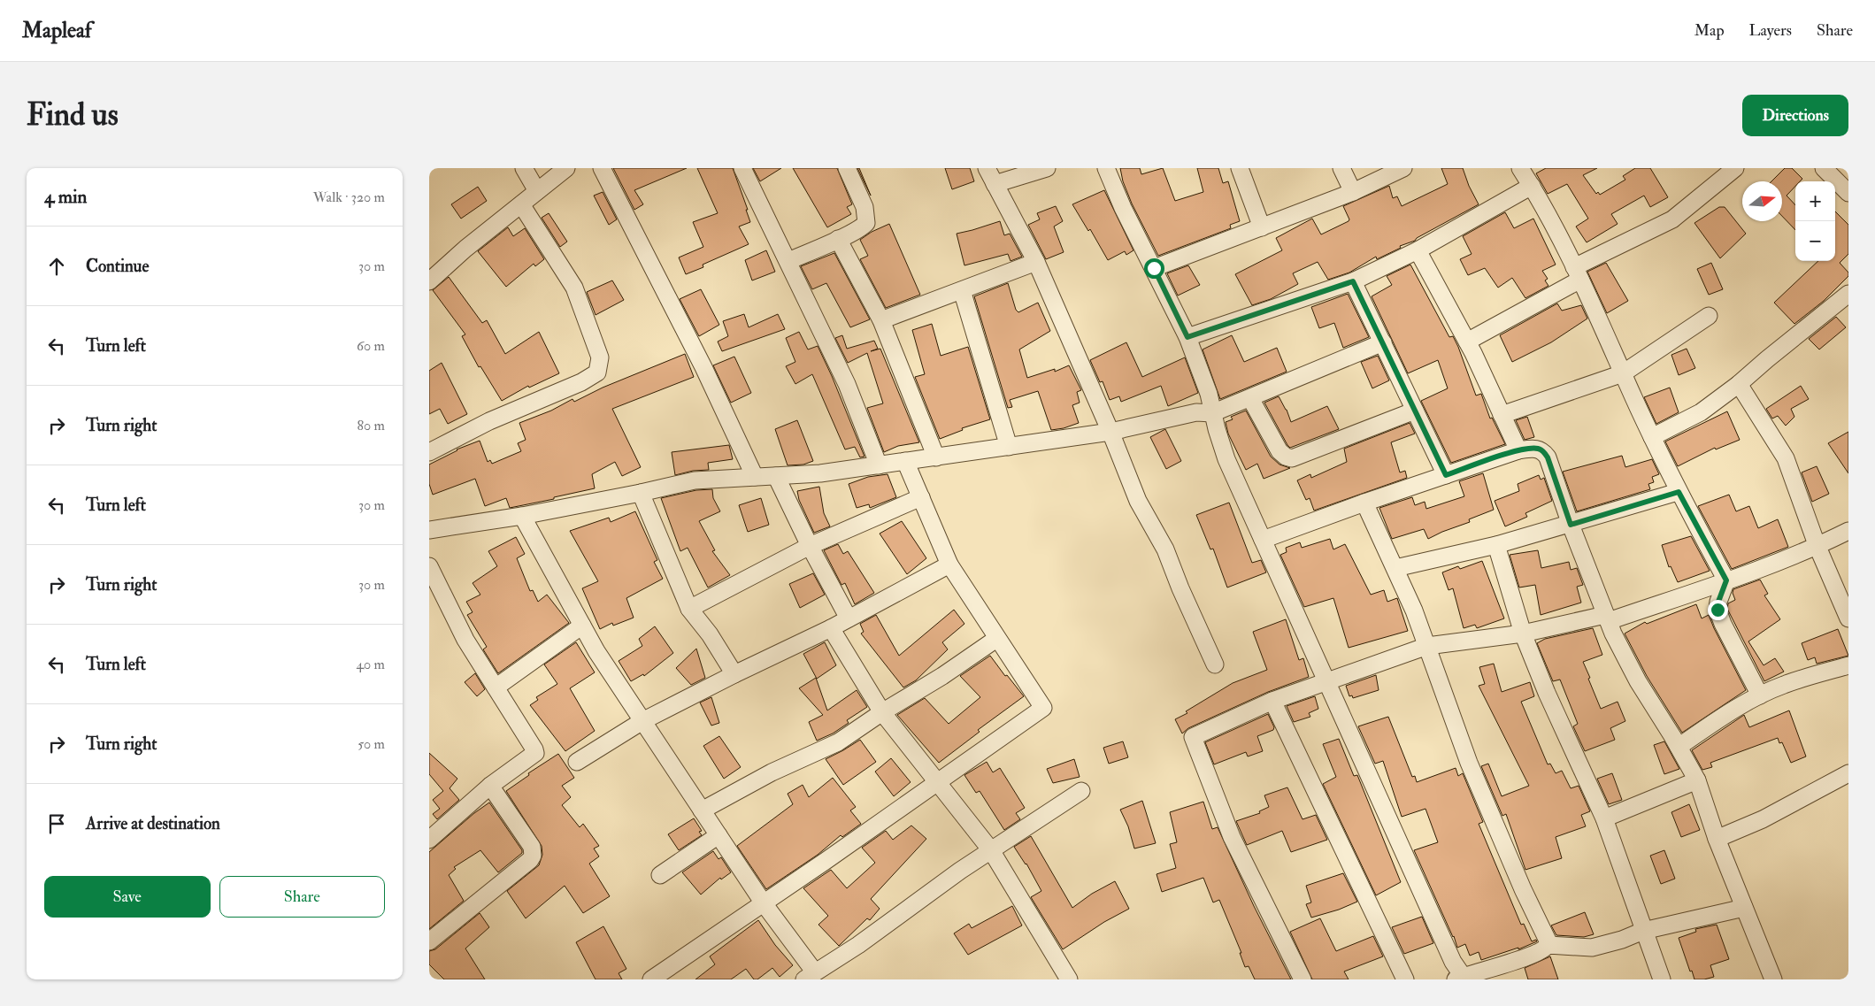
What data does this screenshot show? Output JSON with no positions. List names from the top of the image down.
{
  "north": "right",
  "page": {
    "header": "Mapleaf",
    "nav": ["Map", "Layers", "Share"],
    "buttons": [
      "Directions",
      ["Save", "Share"]
    ],
    "title": "Find us",
    "heading": ["4 min", "Walk · 320 m"],
    "map_buttons": ["+", "−"],
    "list": [
      ["Continue", "30 m"],
      ["Turn left", "60 m"],
      ["Turn right", "80 m"],
      ["Turn left", "30 m"],
      ["Turn right", "30 m"],
      ["Turn left", "40 m"],
      ["Turn right", "50 m"],
      "Arrive at destination"
    ]
  }
}
